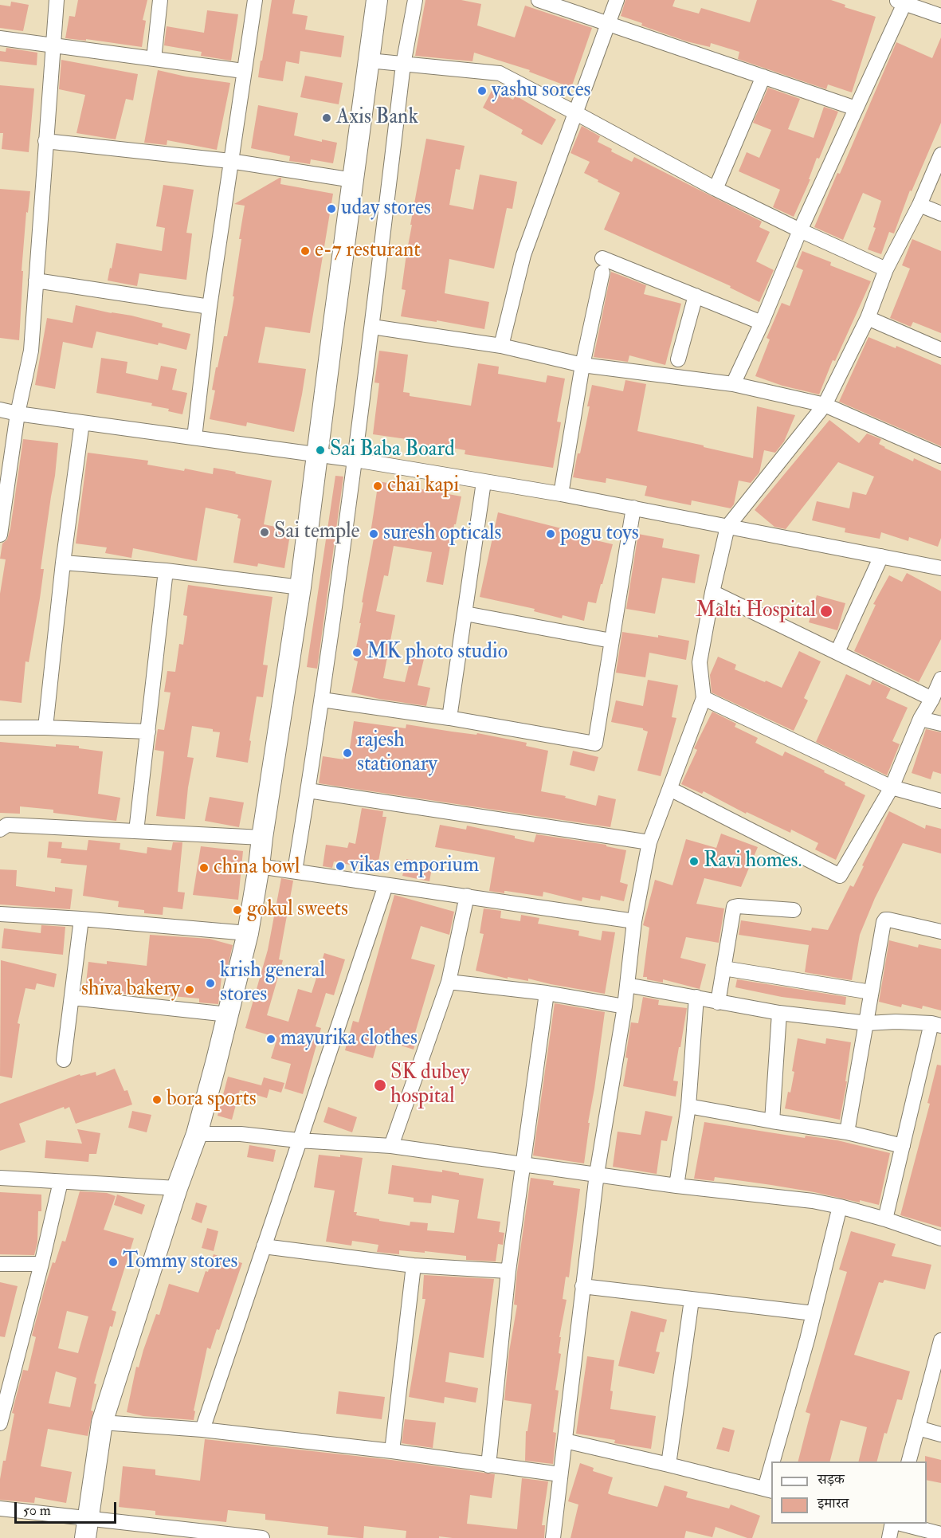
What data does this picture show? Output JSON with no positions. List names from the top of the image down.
{
  "places": [
    "yashu sorces",
    "Axis Bank",
    "uday stores",
    "e-7 resturant",
    "Sai Baba Board",
    "chai kapi",
    "Sai temple",
    "suresh opticals",
    "pogu toys",
    "Malti Hospital",
    "MK photo studio",
    "rajesh stationary",
    "Ravi homes.",
    "vikas emporium",
    "china bowl",
    "gokul sweets",
    "krish general stores",
    "shiva bakery",
    "mayurika clothes",
    "SK dubey hospital",
    "bora sports",
    "Tommy stores"
  ],
  "legend": ["सड़क", "इमारत"],
  "scale_bar": "50 m"
}
